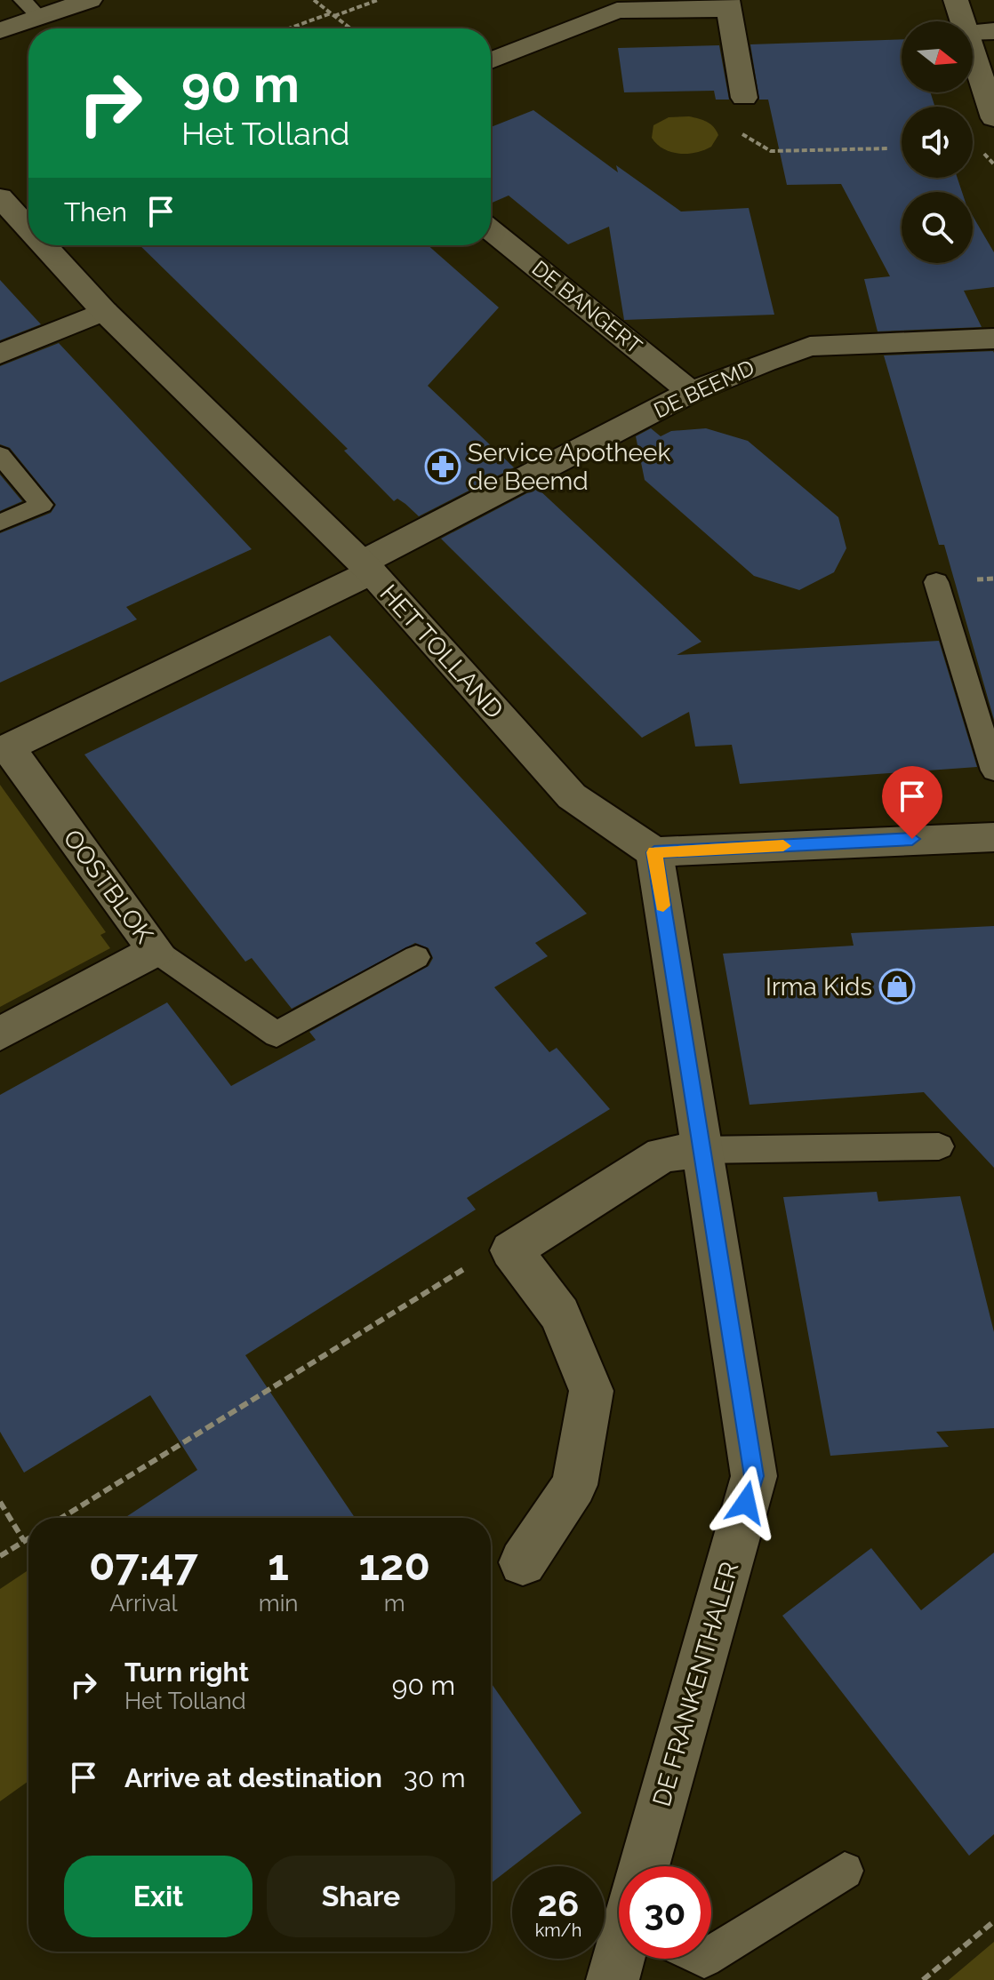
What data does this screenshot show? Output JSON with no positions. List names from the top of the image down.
{
  "streets": {
    "street": [
      "DE BANGERT",
      "DE BEEMD",
      "HET TOLLAND",
      "OOSTBLOK",
      "DE FRANKENTHALER"
    ]
  },
  "crossings": [
    ["DE BANGERT", "DE BEEMD"],
    ["DE BEEMD", "HET TOLLAND"],
    ["DE BEEMD", "OOSTBLOK"],
    ["HET TOLLAND", "OOSTBLOK"],
    ["HET TOLLAND", "DE FRANKENTHALER"]
  ],
  "places": {
    "pharmacy": ["Service Apotheek de Beemd"],
    "shop": ["Irma Kids"]
  },
  "north": "right",
  "page": {
    "turn": ["90 m", "Het Tolland"],
    "then": "Then",
    "eta": [
      "07:47",
      "Arrival",
      "1",
      "min",
      "120",
      "m"
    ],
    "list": [
      {
        "name": "Turn right",
        "note": "Het Tolland",
        "value": "90 m"
      },
      {
        "name": "Arrive at destination",
        "value": "30 m"
      }
    ],
    "buttons": ["Exit", "Share"],
    "speed": "26 km/h",
    "limit": "30"
  }
}
